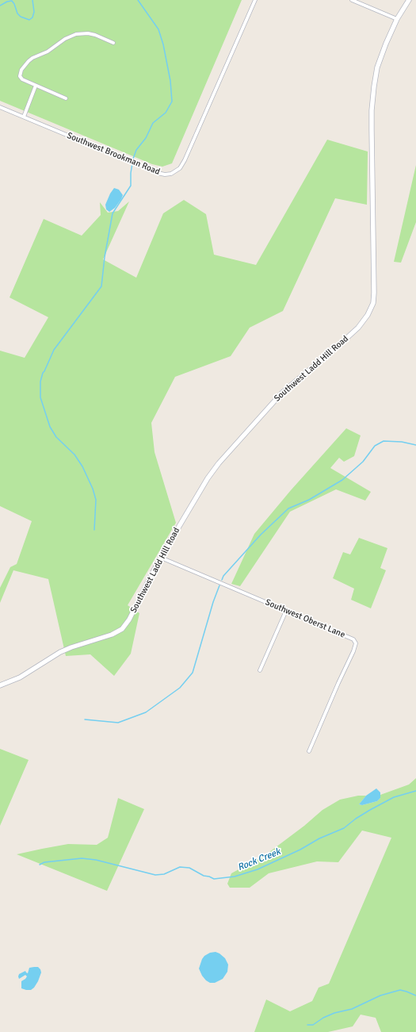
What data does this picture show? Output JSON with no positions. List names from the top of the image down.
{
  "streets": {
    "street": ["Southwest Brookman Road", "Southwest Ladd Hill Road", "Southwest Oberst Lane"]
  },
  "crossings": [
    ["Southwest Ladd Hill Road", "Southwest Oberst Lane"]
  ],
  "water": ["Rock Creek"]
}
